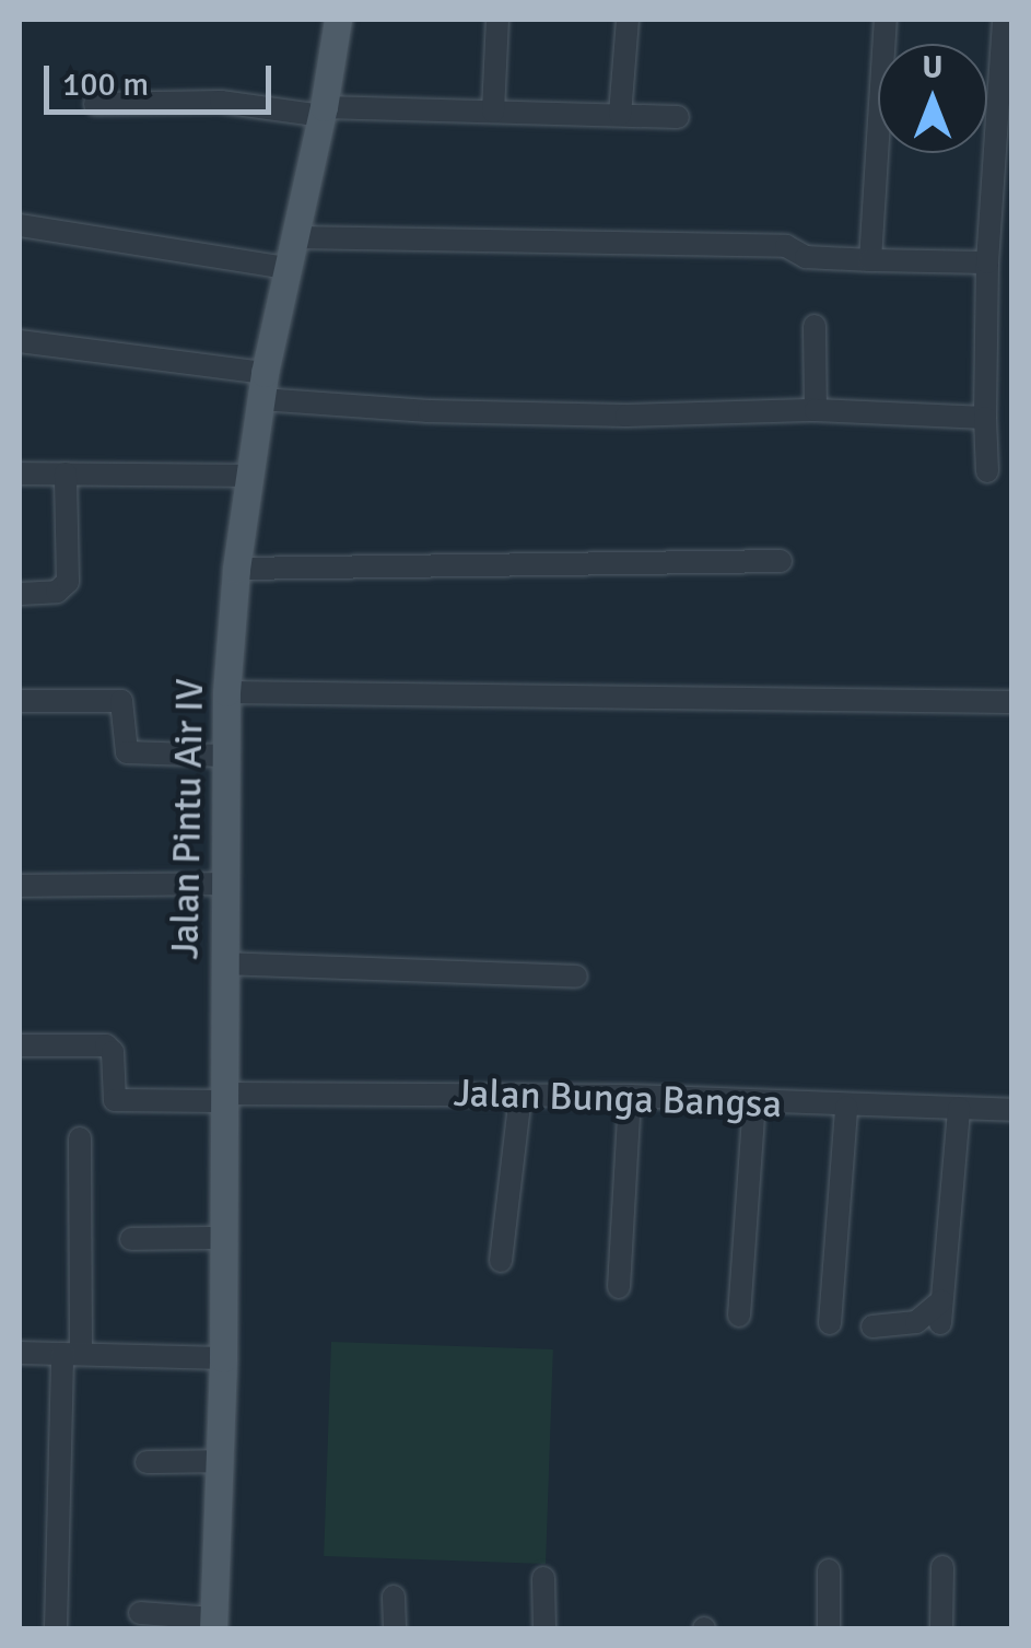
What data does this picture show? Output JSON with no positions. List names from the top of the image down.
{
  "streets": {
    "main road": ["Jalan Pintu Air IV"],
    "street": ["Jalan Bunga Bangsa"]
  },
  "crossings": [
    ["Jalan Pintu Air IV", "Jalan Bunga Bangsa"]
  ],
  "scale_bar": "100 m",
  "north": "top"
}
